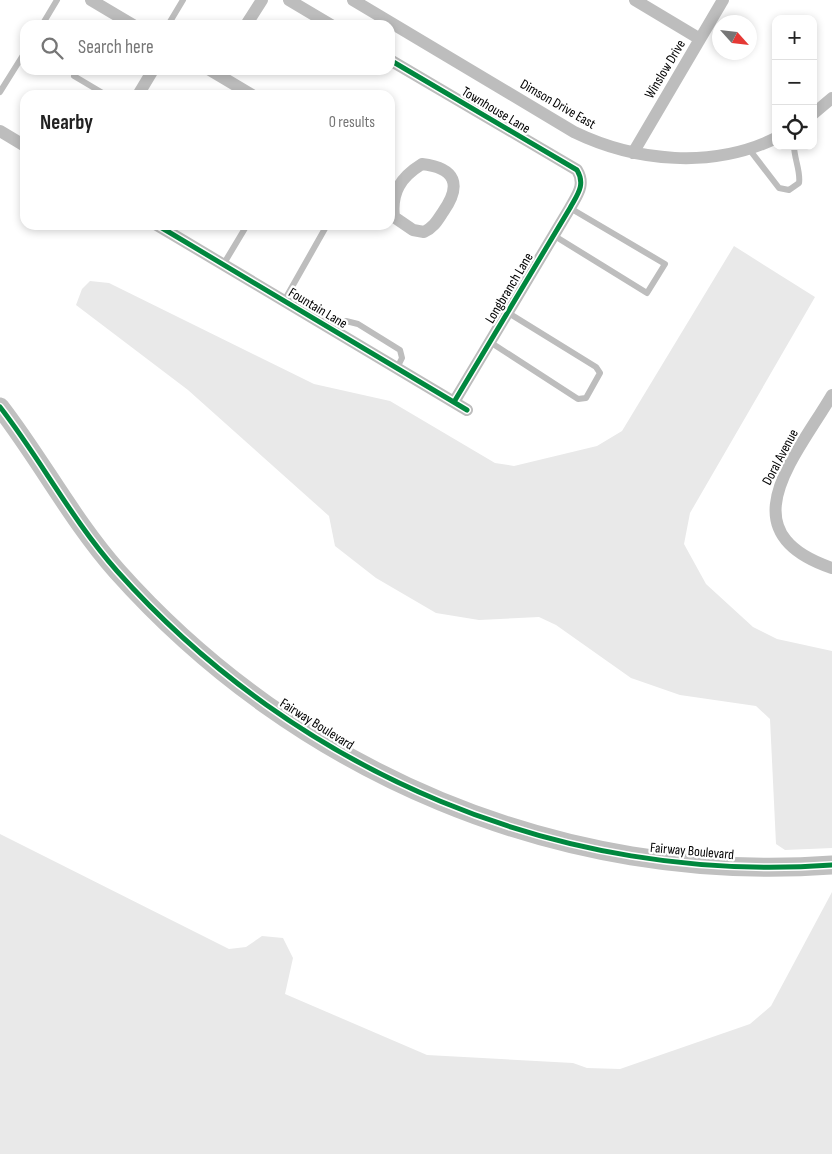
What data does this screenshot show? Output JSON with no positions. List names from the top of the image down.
{
  "streets": {
    "street": [
      "Winslow Drive",
      "Dimson Drive East",
      "Townhouse Lane",
      "Longbranch Lane",
      "Fountain Lane",
      "Doral Avenue",
      "Fairway Boulevard"
    ]
  },
  "crossings": [
    ["Winslow Drive", "Dimson Drive East"],
    ["Townhouse Lane", "Longbranch Lane"],
    ["Longbranch Lane", "Fountain Lane"]
  ],
  "north": "bottom right",
  "page": {
    "map_buttons": ["+", "−"],
    "search": "Search here",
    "heading": ["Nearby", "0 results"]
  }
}
